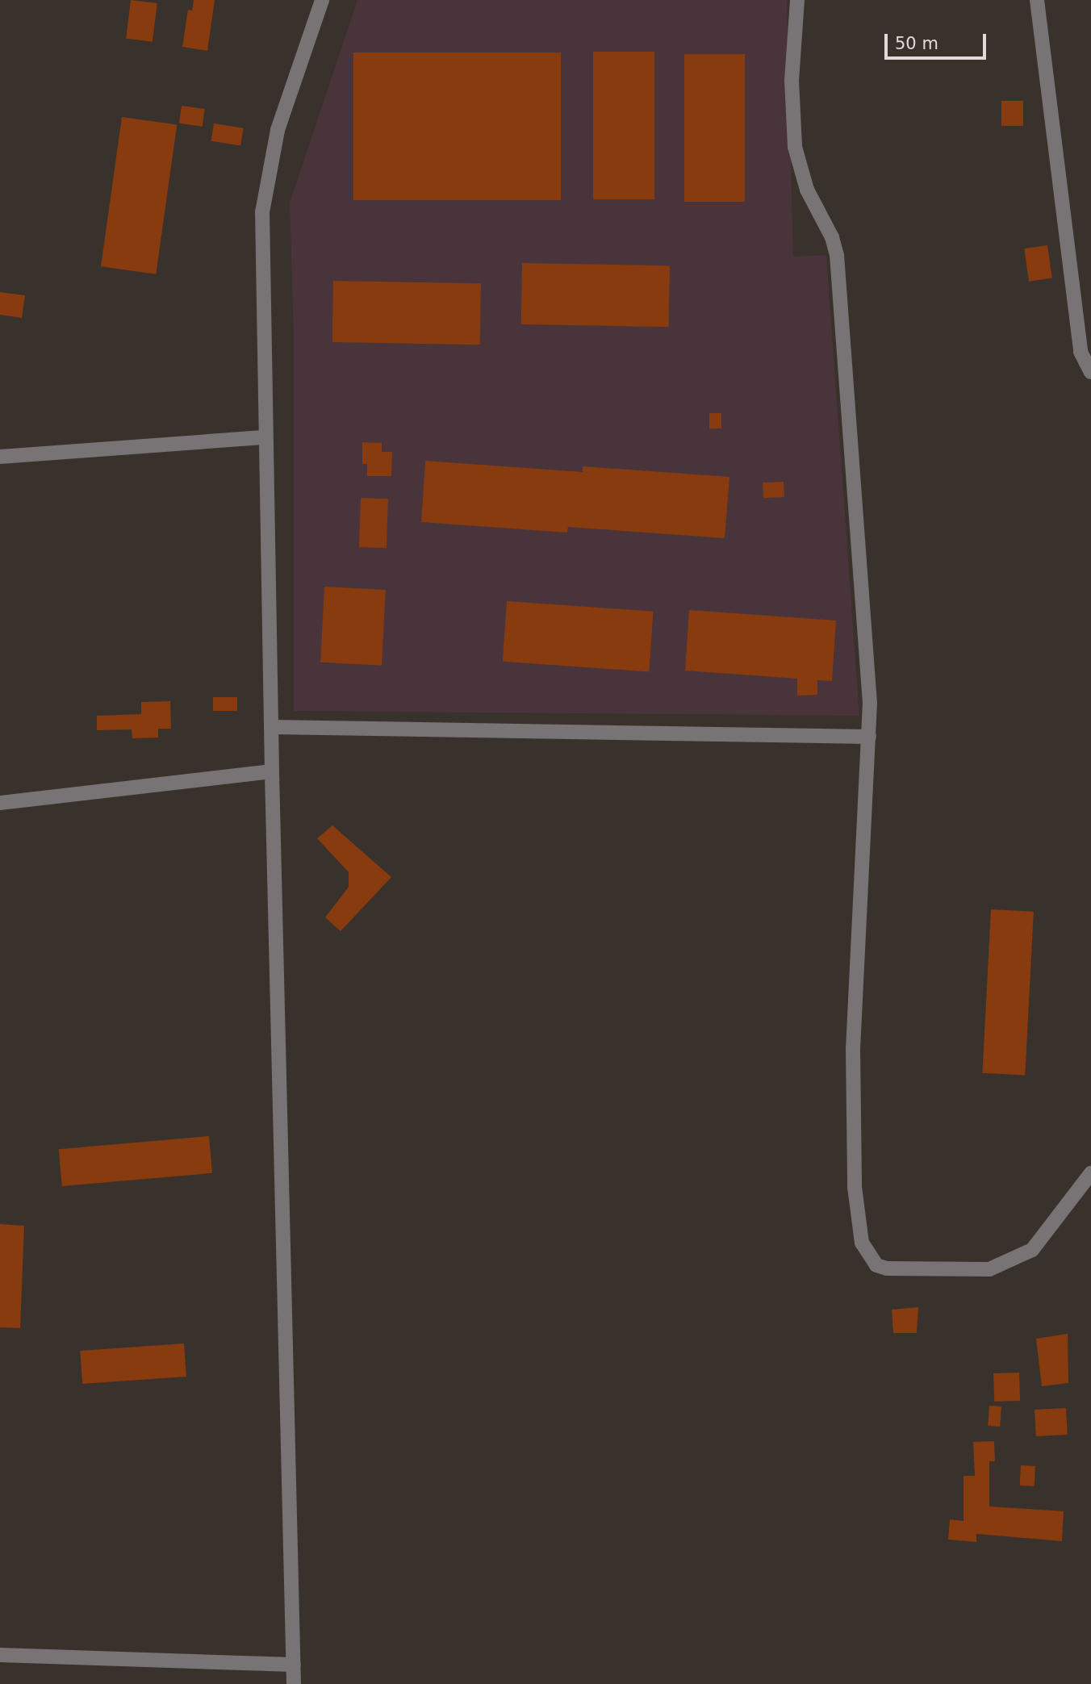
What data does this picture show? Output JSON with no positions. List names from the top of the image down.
{
  "scale_bar": "50 m"
}
